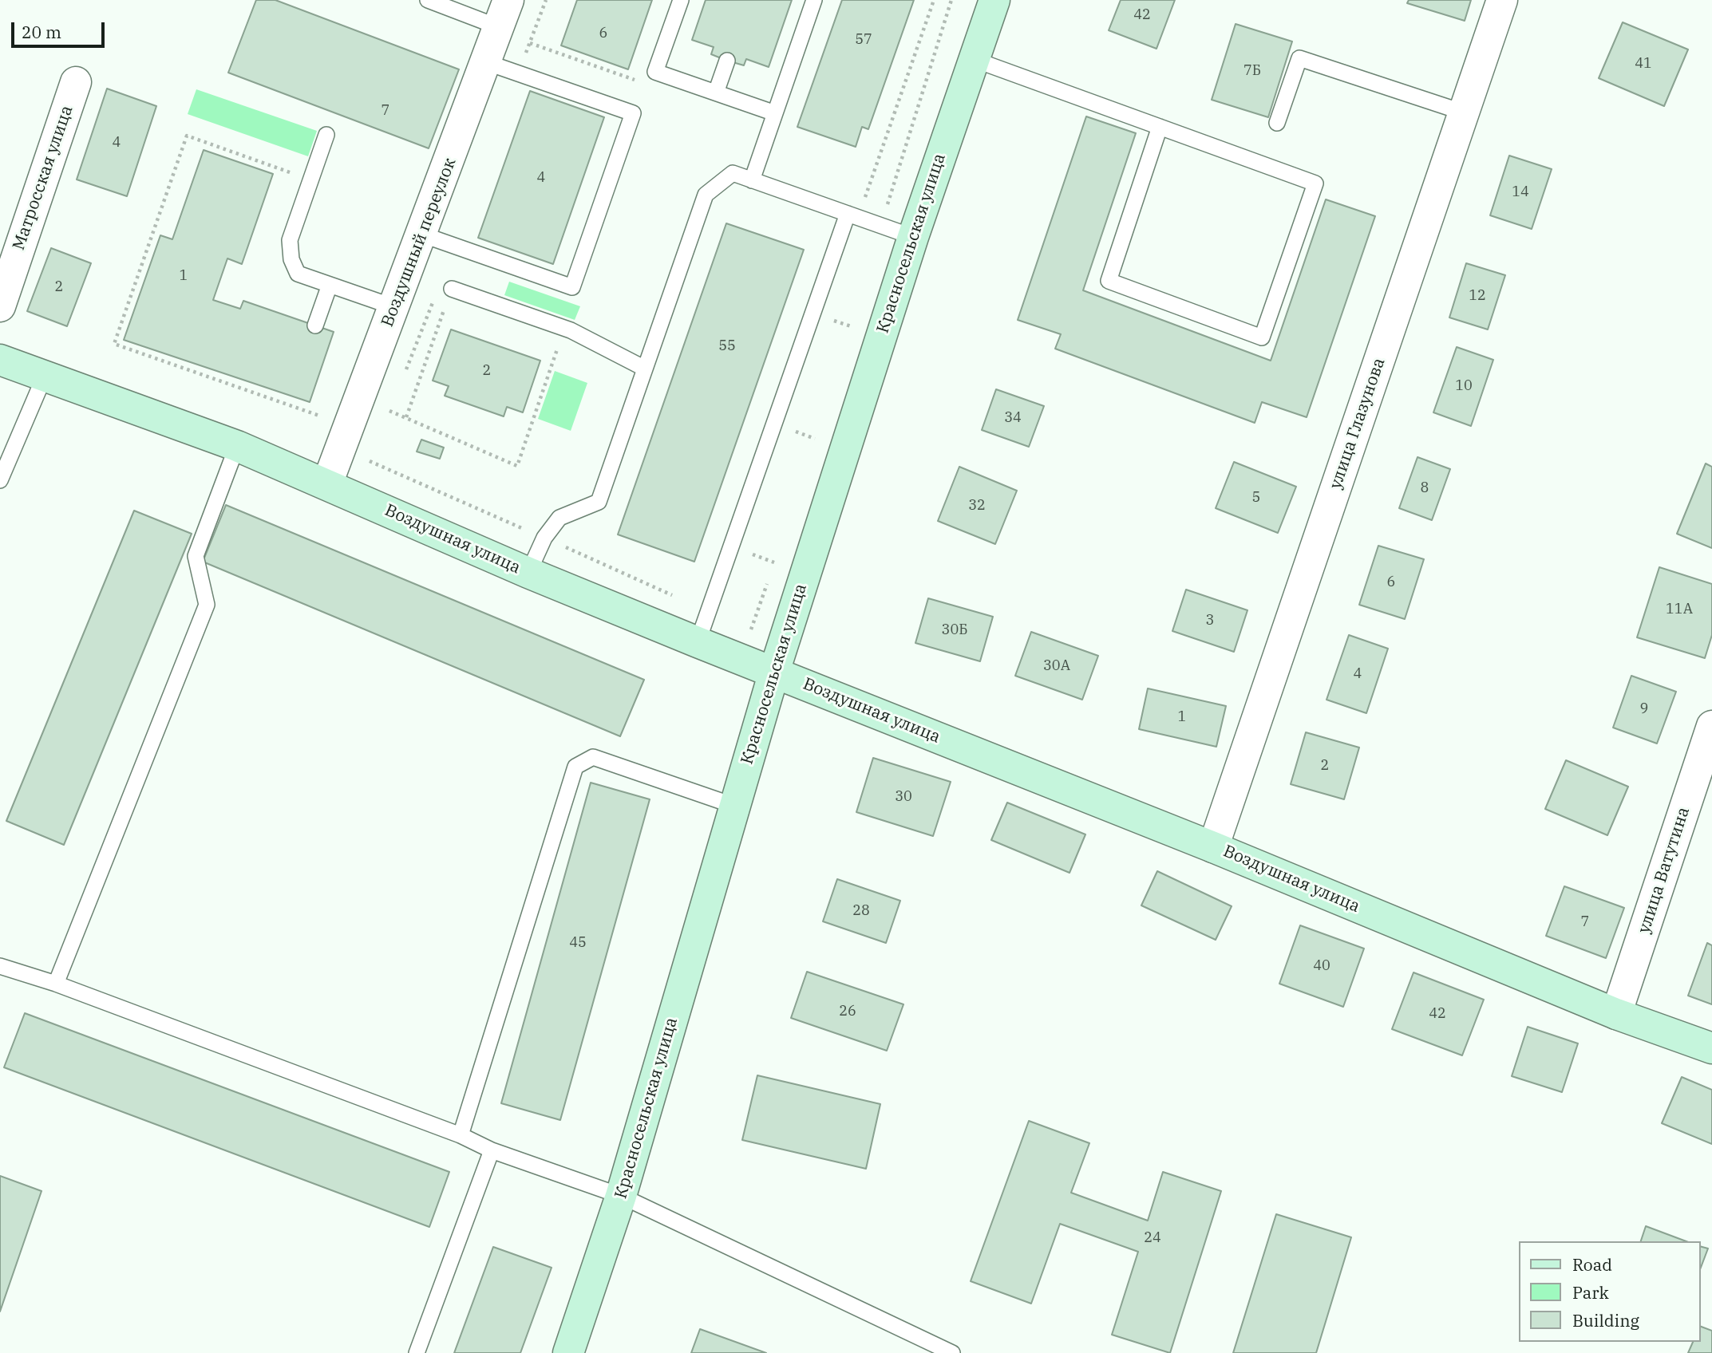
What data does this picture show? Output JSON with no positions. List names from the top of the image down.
{
  "streets": {
    "street": [
      "Матросская улица",
      "Воздушный переулок",
      "Красносельская улица",
      "улица Глазунова",
      "Воздушная улица",
      "улица Ватутина"
    ]
  },
  "crossings": [
    ["Воздушный переулок", "Воздушная улица"],
    ["Красносельская улица", "Воздушная улица"],
    ["улица Глазунова", "Воздушная улица"],
    ["Воздушная улица", "улица Ватутина"]
  ],
  "house_numbers": [
    "42",
    "6",
    "57",
    "41",
    "7Б",
    "7",
    "4",
    "4",
    "14",
    "1",
    "2",
    "12",
    "55",
    "2",
    "10",
    "34",
    "8",
    "5",
    "32",
    "6",
    "11А",
    "3",
    "30Б",
    "30А",
    "4",
    "9",
    "1",
    "2",
    "30",
    "28",
    "7",
    "45",
    "40",
    "26",
    "42",
    "24"
  ],
  "legend": ["Road", "Park", "Building"],
  "scale_bar": "20 m"
}
